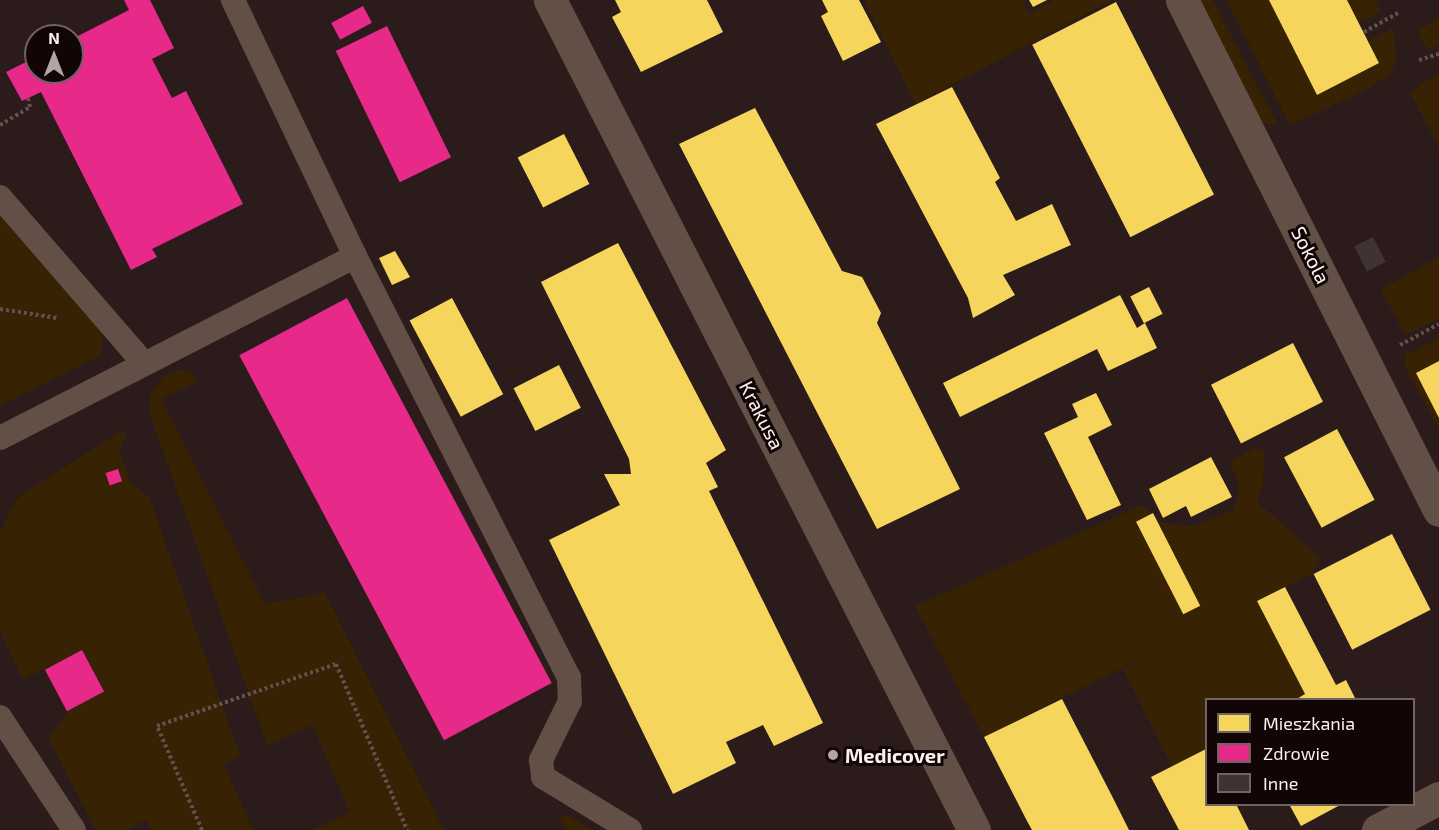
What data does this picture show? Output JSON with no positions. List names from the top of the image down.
{
  "streets": {
    "street": ["Sokola", "Krakusa"]
  },
  "places": ["Medicover"],
  "legend": ["Mieszkania", "Zdrowie", "Inne"],
  "north": "top"
}
